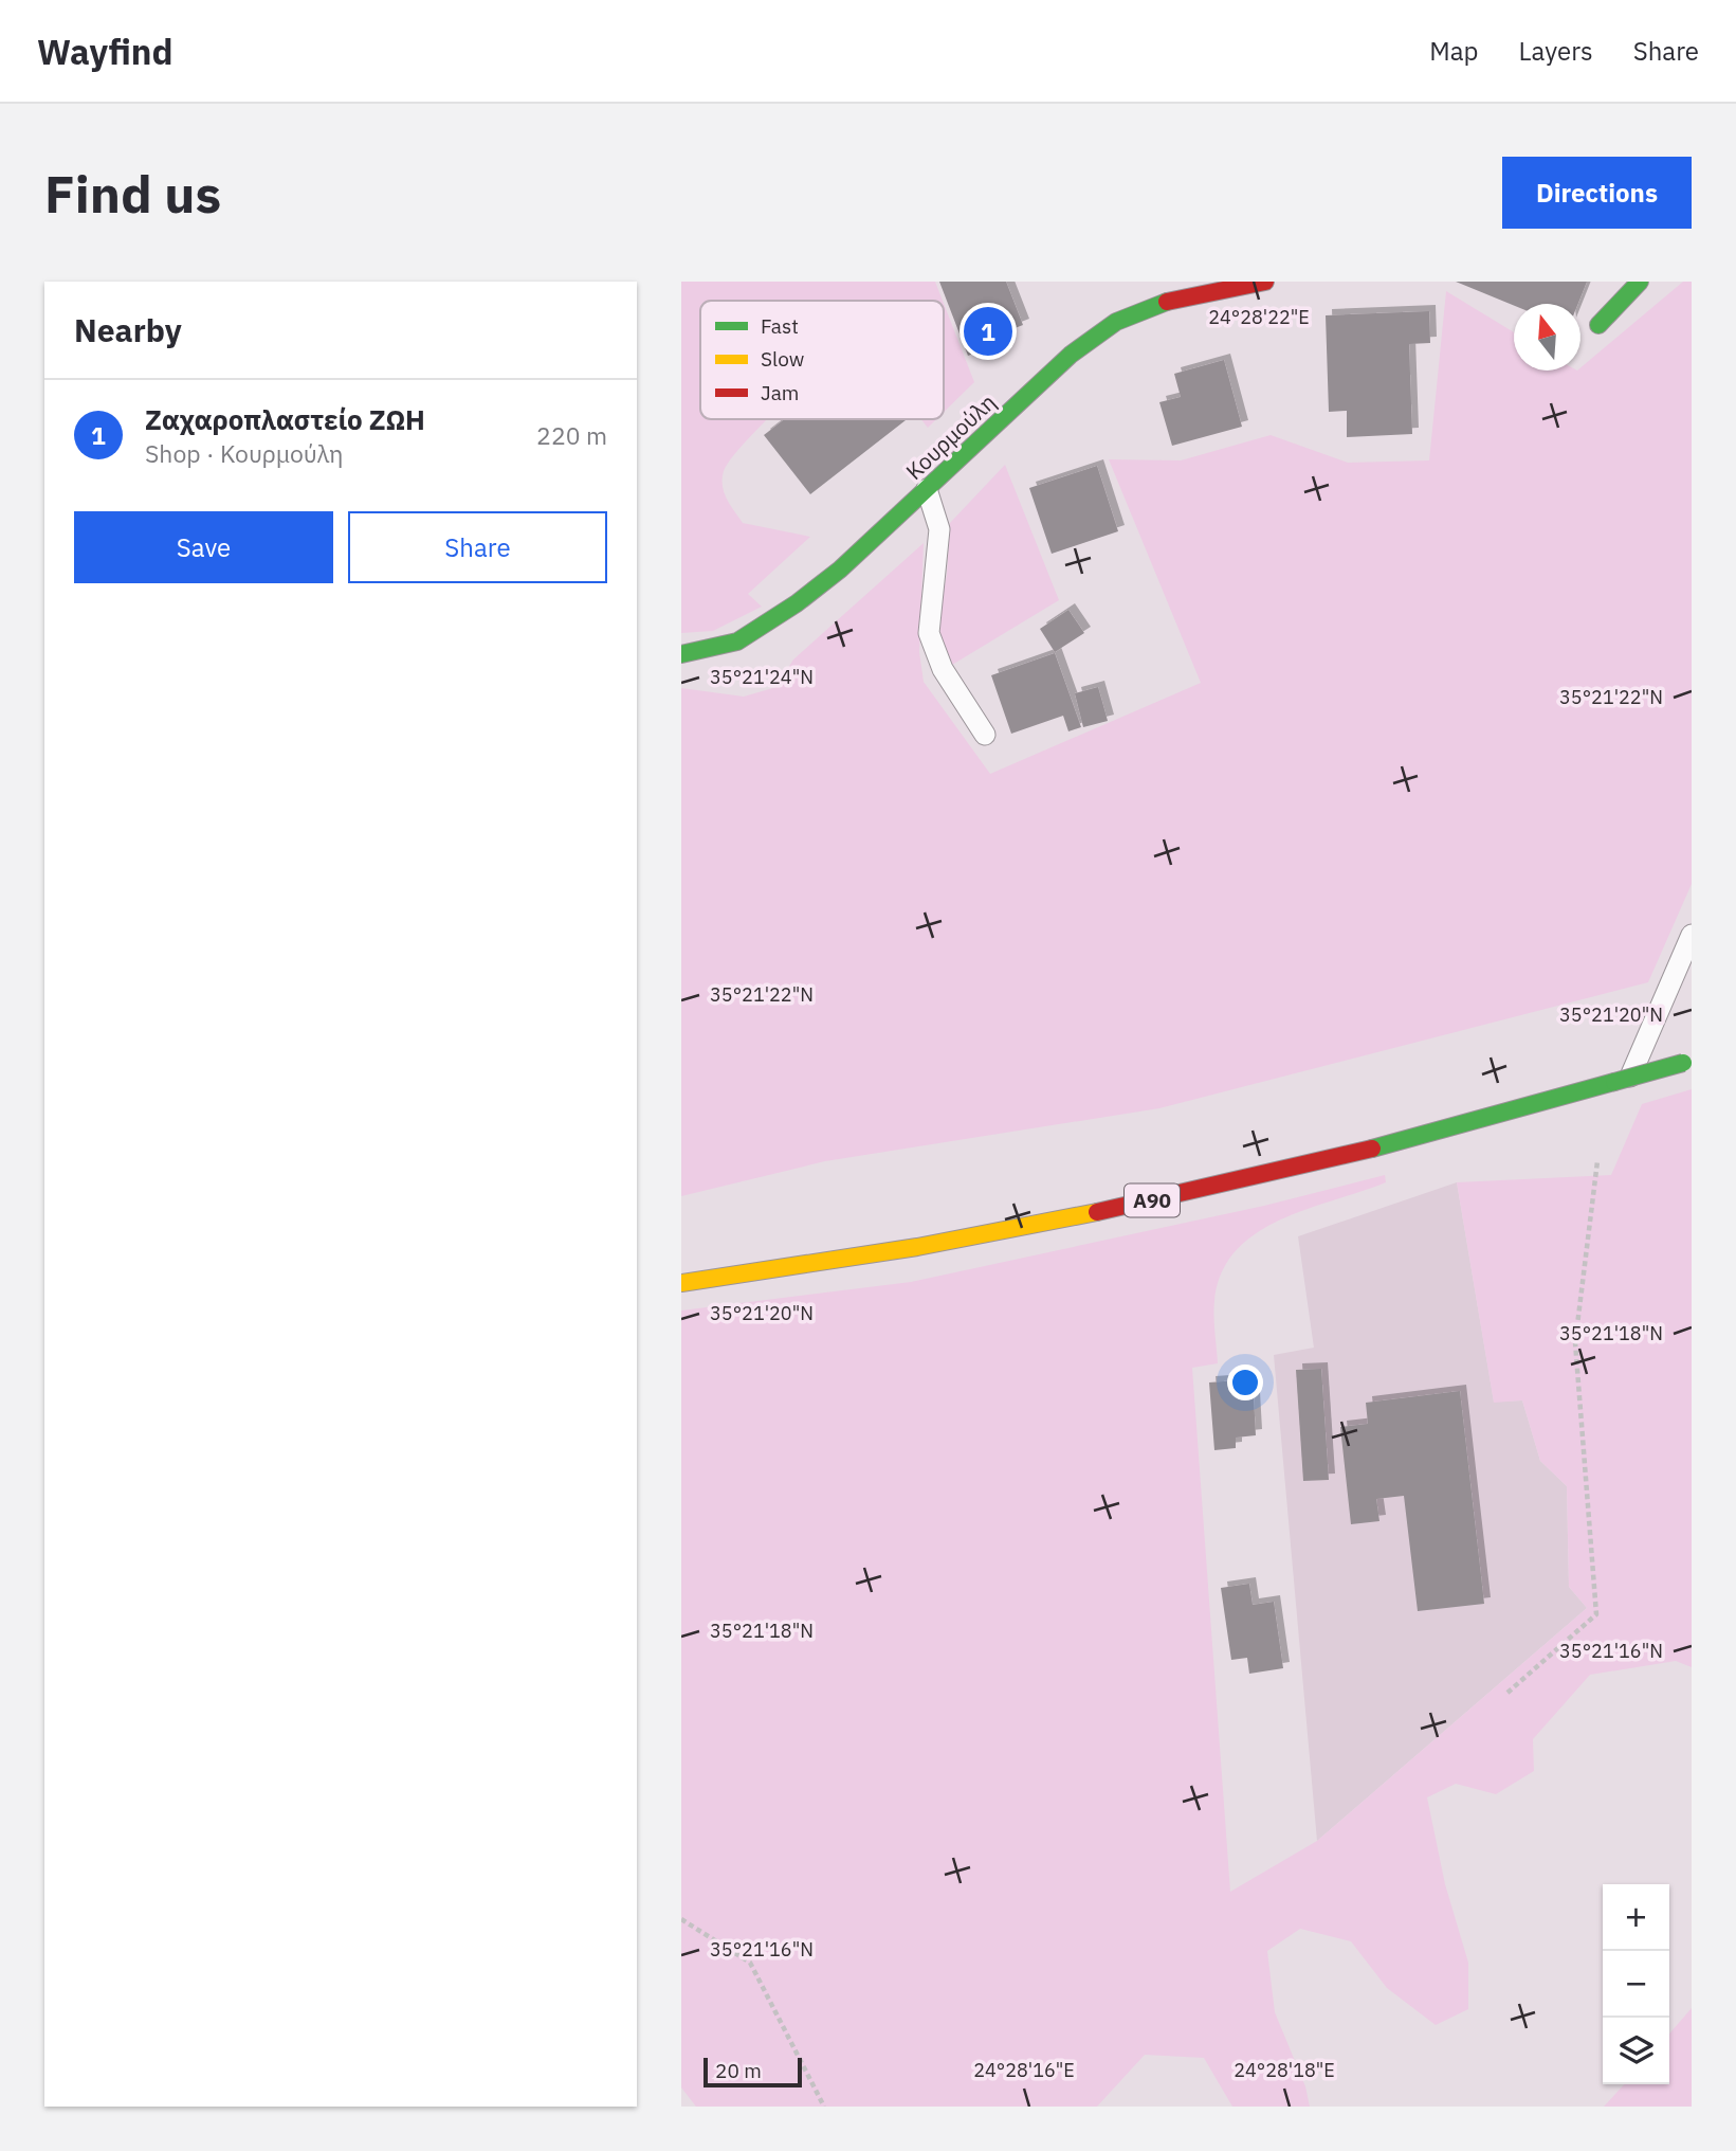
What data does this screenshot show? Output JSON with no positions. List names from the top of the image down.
{
  "streets": {
    "main road": ["Κουρμούλη", "Α90"]
  },
  "legend": ["Fast", "Slow", "Jam"],
  "scale_bar": "20 m",
  "north": "top",
  "page": {
    "header": "Wayfind",
    "nav": ["Map", "Layers", "Share"],
    "buttons": [
      "Directions",
      ["Save", "Share"]
    ],
    "title": "Find us",
    "heading": "Nearby",
    "pins": "1",
    "list": [
      {
        "mark": "1",
        "name": "Ζαχαροπλαστείο ΖΩΗ",
        "note": "Shop · Κουρμούλη",
        "value": "220 m"
      }
    ],
    "map_buttons": ["+", "−"],
    "scale": "20 m"
  },
  "coordinates": [
    "24°28'22\"E",
    "35°21'24\"N",
    "35°21'22\"N",
    "35°21'20\"N",
    "35°21'18\"N",
    "35°21'16\"N",
    "24°28'16\"E",
    "24°28'18\"E"
  ]
}
